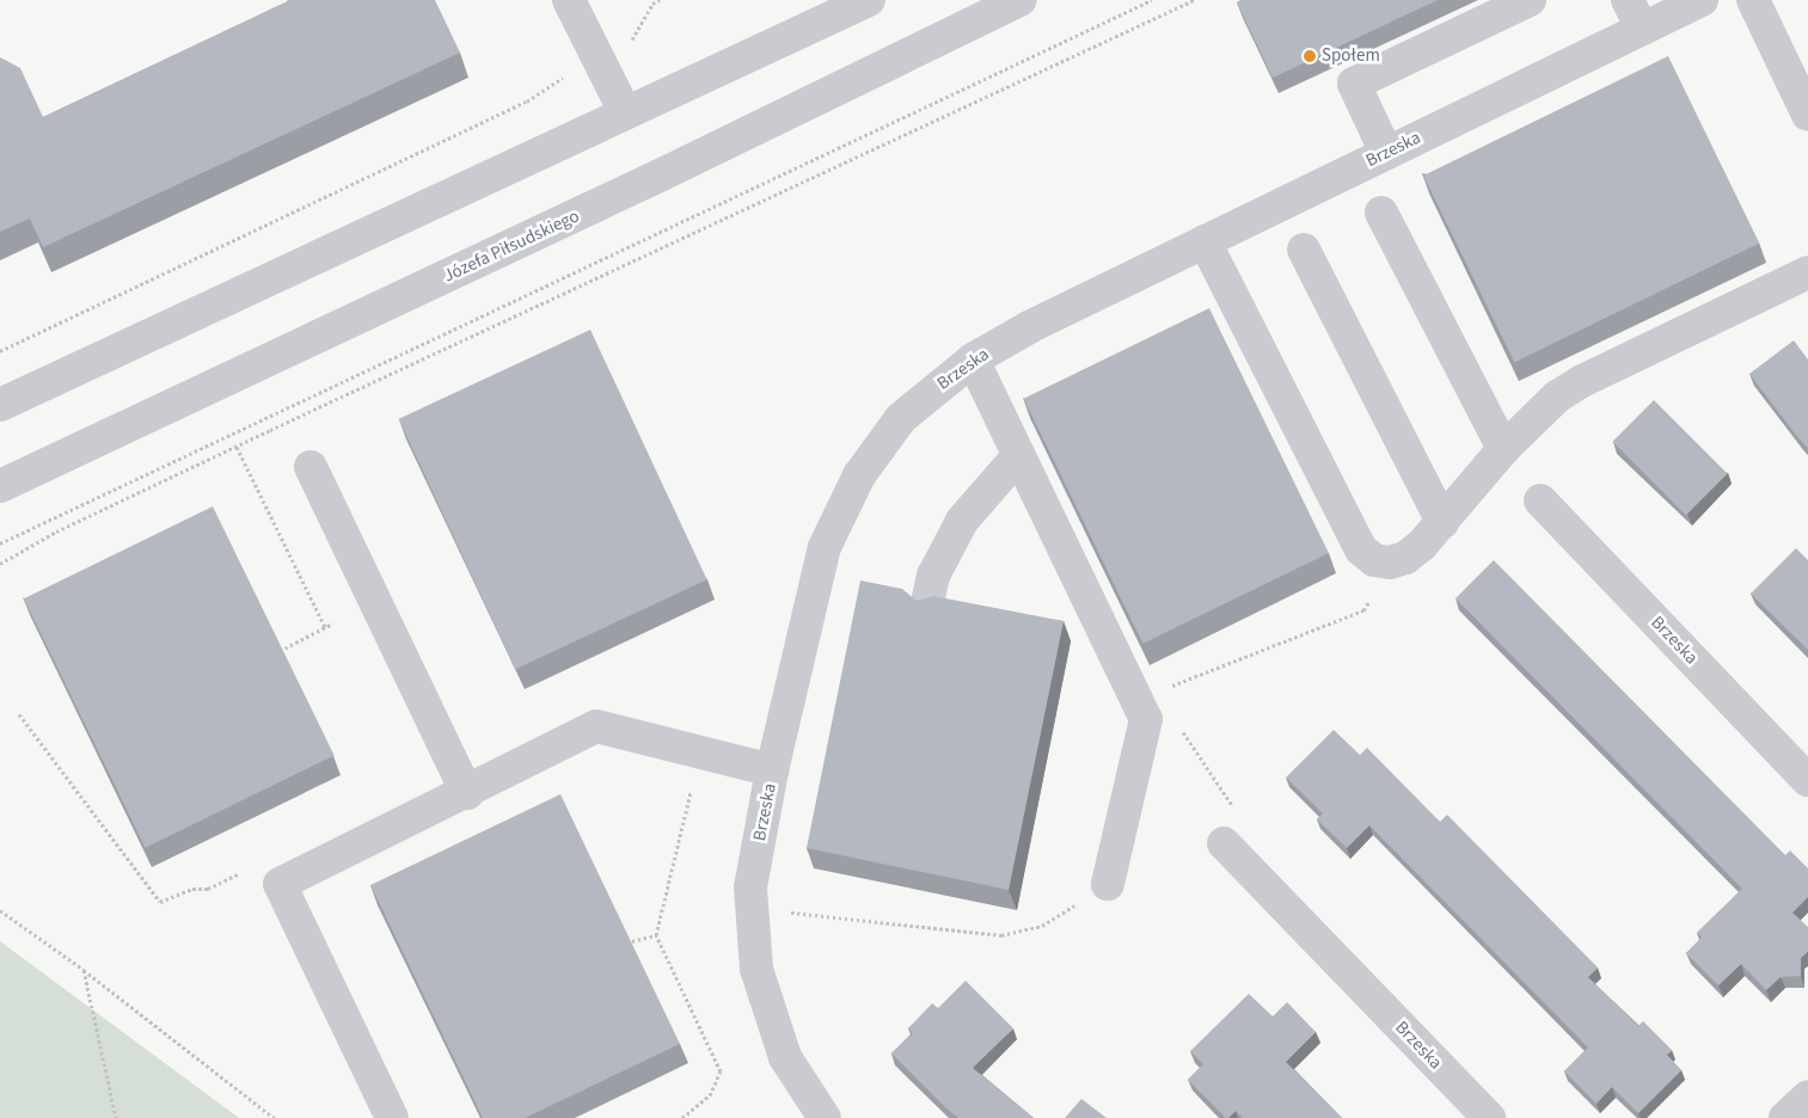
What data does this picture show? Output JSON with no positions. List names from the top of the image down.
{
  "streets": {
    "street": ["Brzeska", "Józefa Piłsudskiego"]
  },
  "places": ["Społem"]
}
